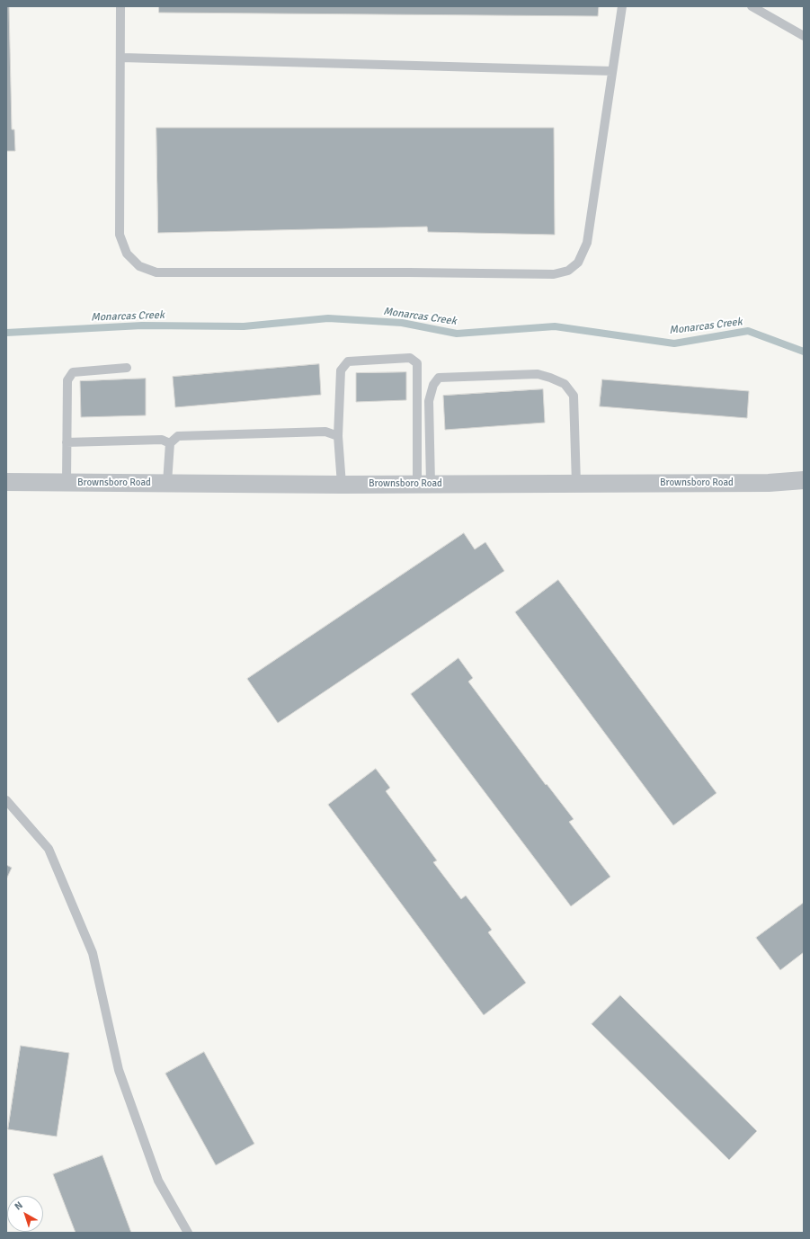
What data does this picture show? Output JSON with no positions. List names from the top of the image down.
{
  "streets": {
    "street": ["Brownsboro Road"]
  },
  "water": ["Monarcas Creek"],
  "north": "top left"
}
